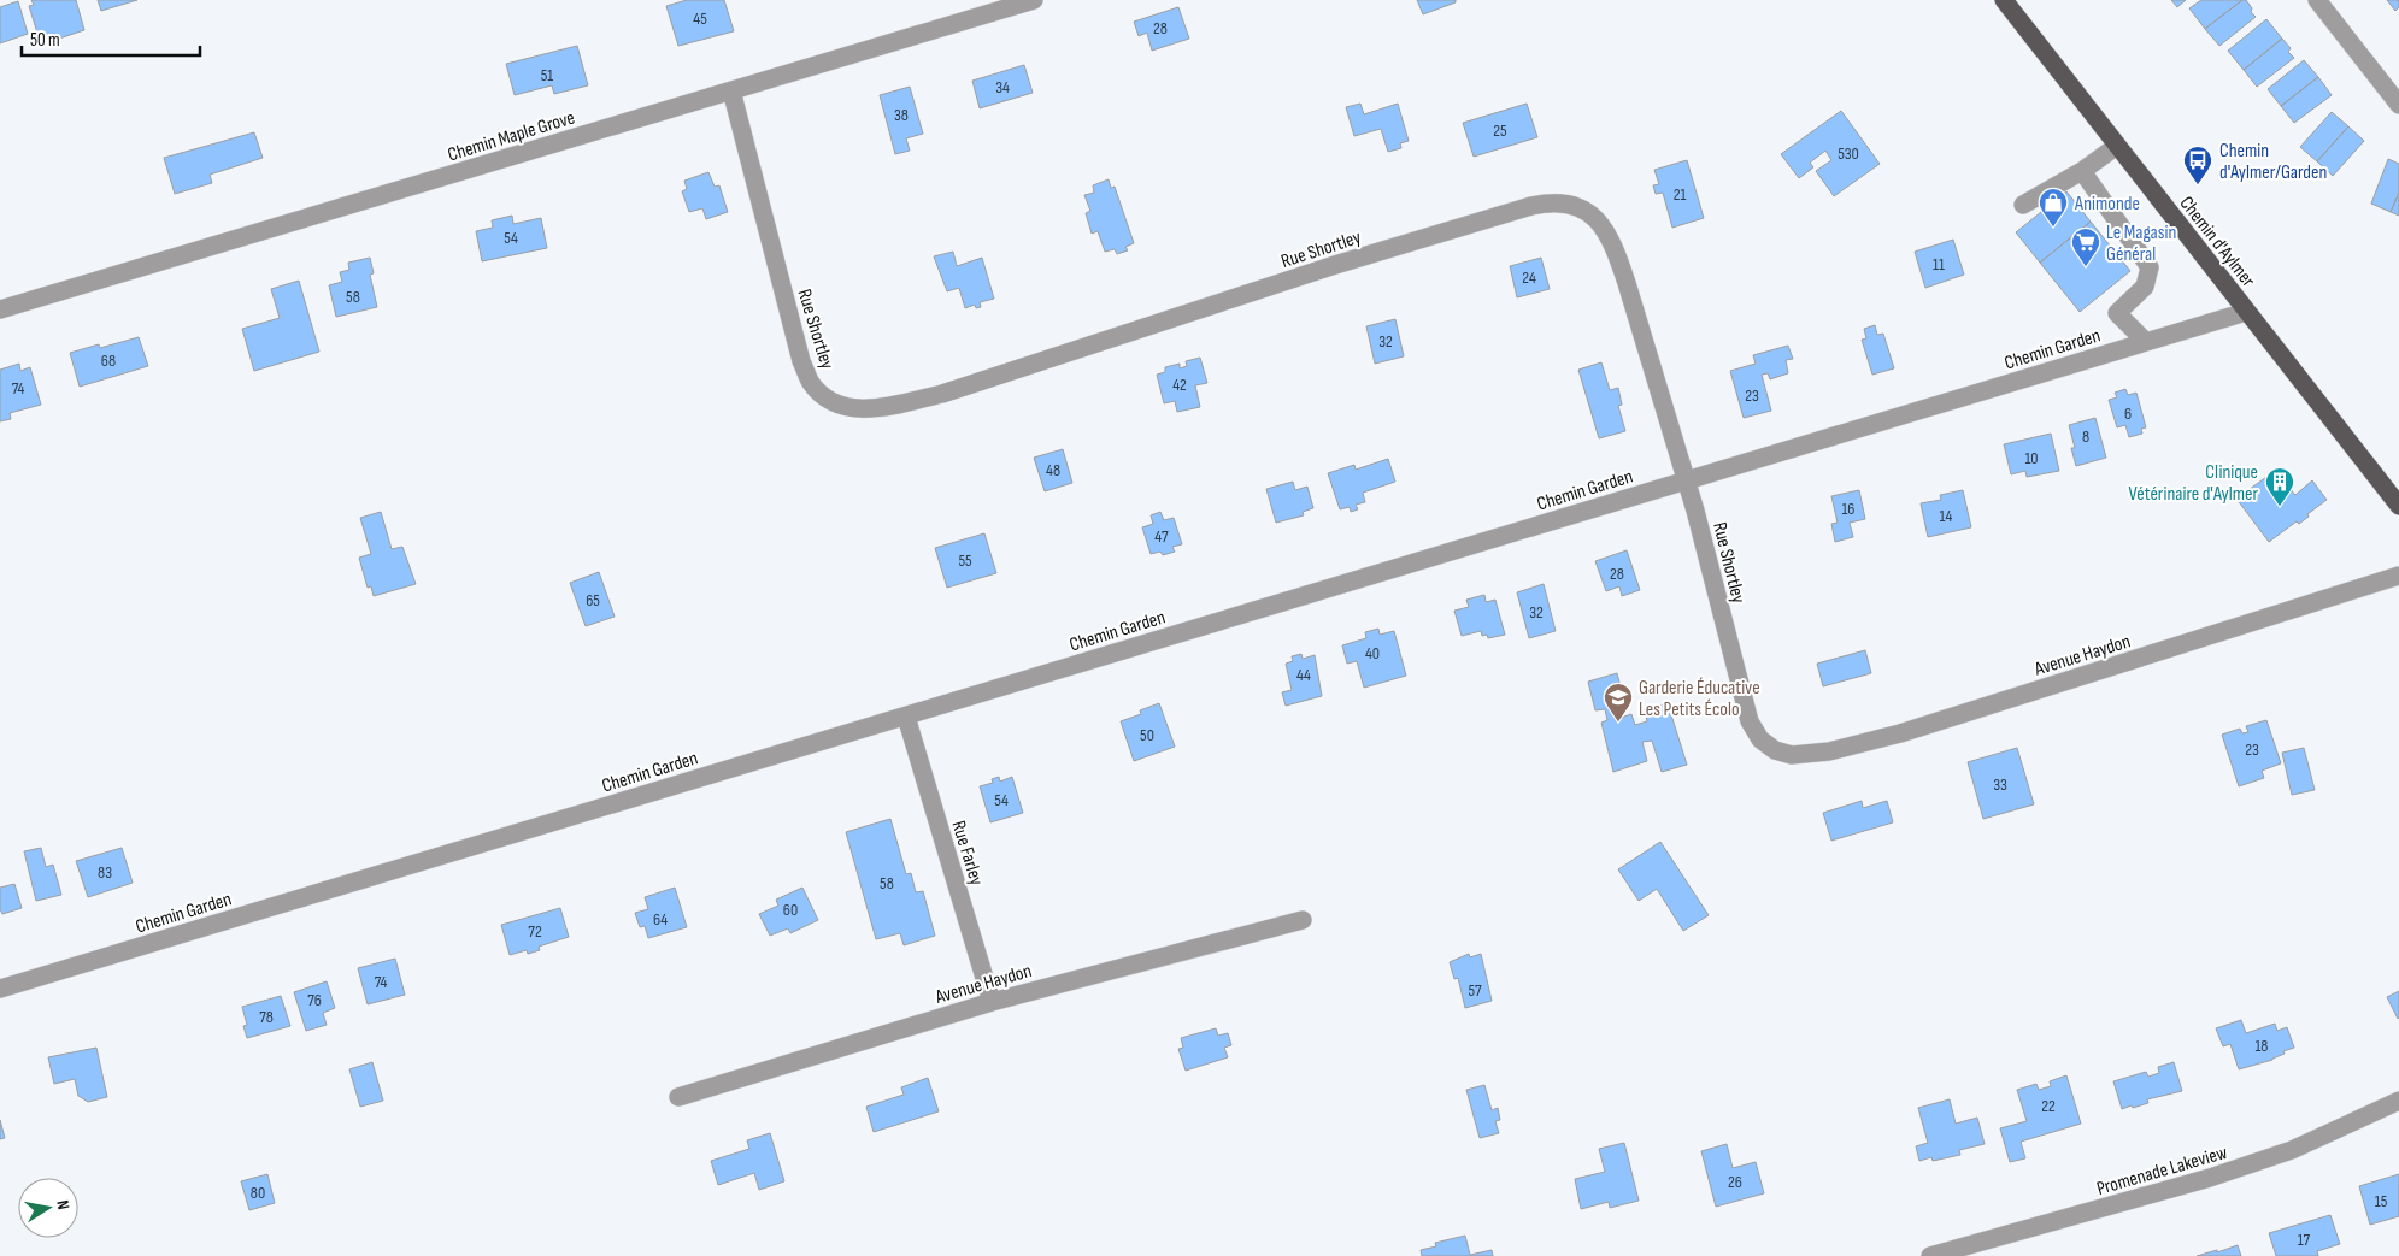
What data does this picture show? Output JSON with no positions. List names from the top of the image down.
{
  "streets": {
    "main road": ["Chemin d'Aylmer"],
    "street": [
      "Chemin Maple Grove",
      "Rue Shortley",
      "Chemin Garden",
      "Avenue Haydon",
      "Rue Farley",
      "Promenade Lakeview"
    ]
  },
  "crossings": [
    ["Chemin Maple Grove", "Rue Shortley"],
    ["Chemin d'Aylmer", "Chemin Garden"],
    ["Rue Shortley", "Chemin Garden"],
    ["Rue Shortley", "Avenue Haydon"],
    ["Chemin Garden", "Rue Farley"],
    ["Avenue Haydon", "Rue Farley"]
  ],
  "places": {
    "bus stop": ["Chemin d'Aylmer/Garden"],
    "shop": ["Animonde"],
    "supermarket": ["Le Magasin Général"],
    "building": ["Clinique Vétérinaire d'Aylmer"],
    "school or university": ["Garderie Éducative Les Petits Écolo"]
  },
  "house_numbers": [
    "45",
    "28",
    "51",
    "34",
    "38",
    "25",
    "530",
    "21",
    "54",
    "11",
    "24",
    "58",
    "32",
    "68",
    "42",
    "74",
    "23",
    "6",
    "8",
    "10",
    "48",
    "16",
    "14",
    "47",
    "55",
    "28",
    "65",
    "32",
    "40",
    "44",
    "50",
    "23",
    "33",
    "54",
    "83",
    "58",
    "60",
    "64",
    "72",
    "74",
    "57",
    "76",
    "78",
    "18",
    "22",
    "26",
    "80",
    "15",
    "17"
  ],
  "scale_bar": "50 m",
  "north": "right"
}
